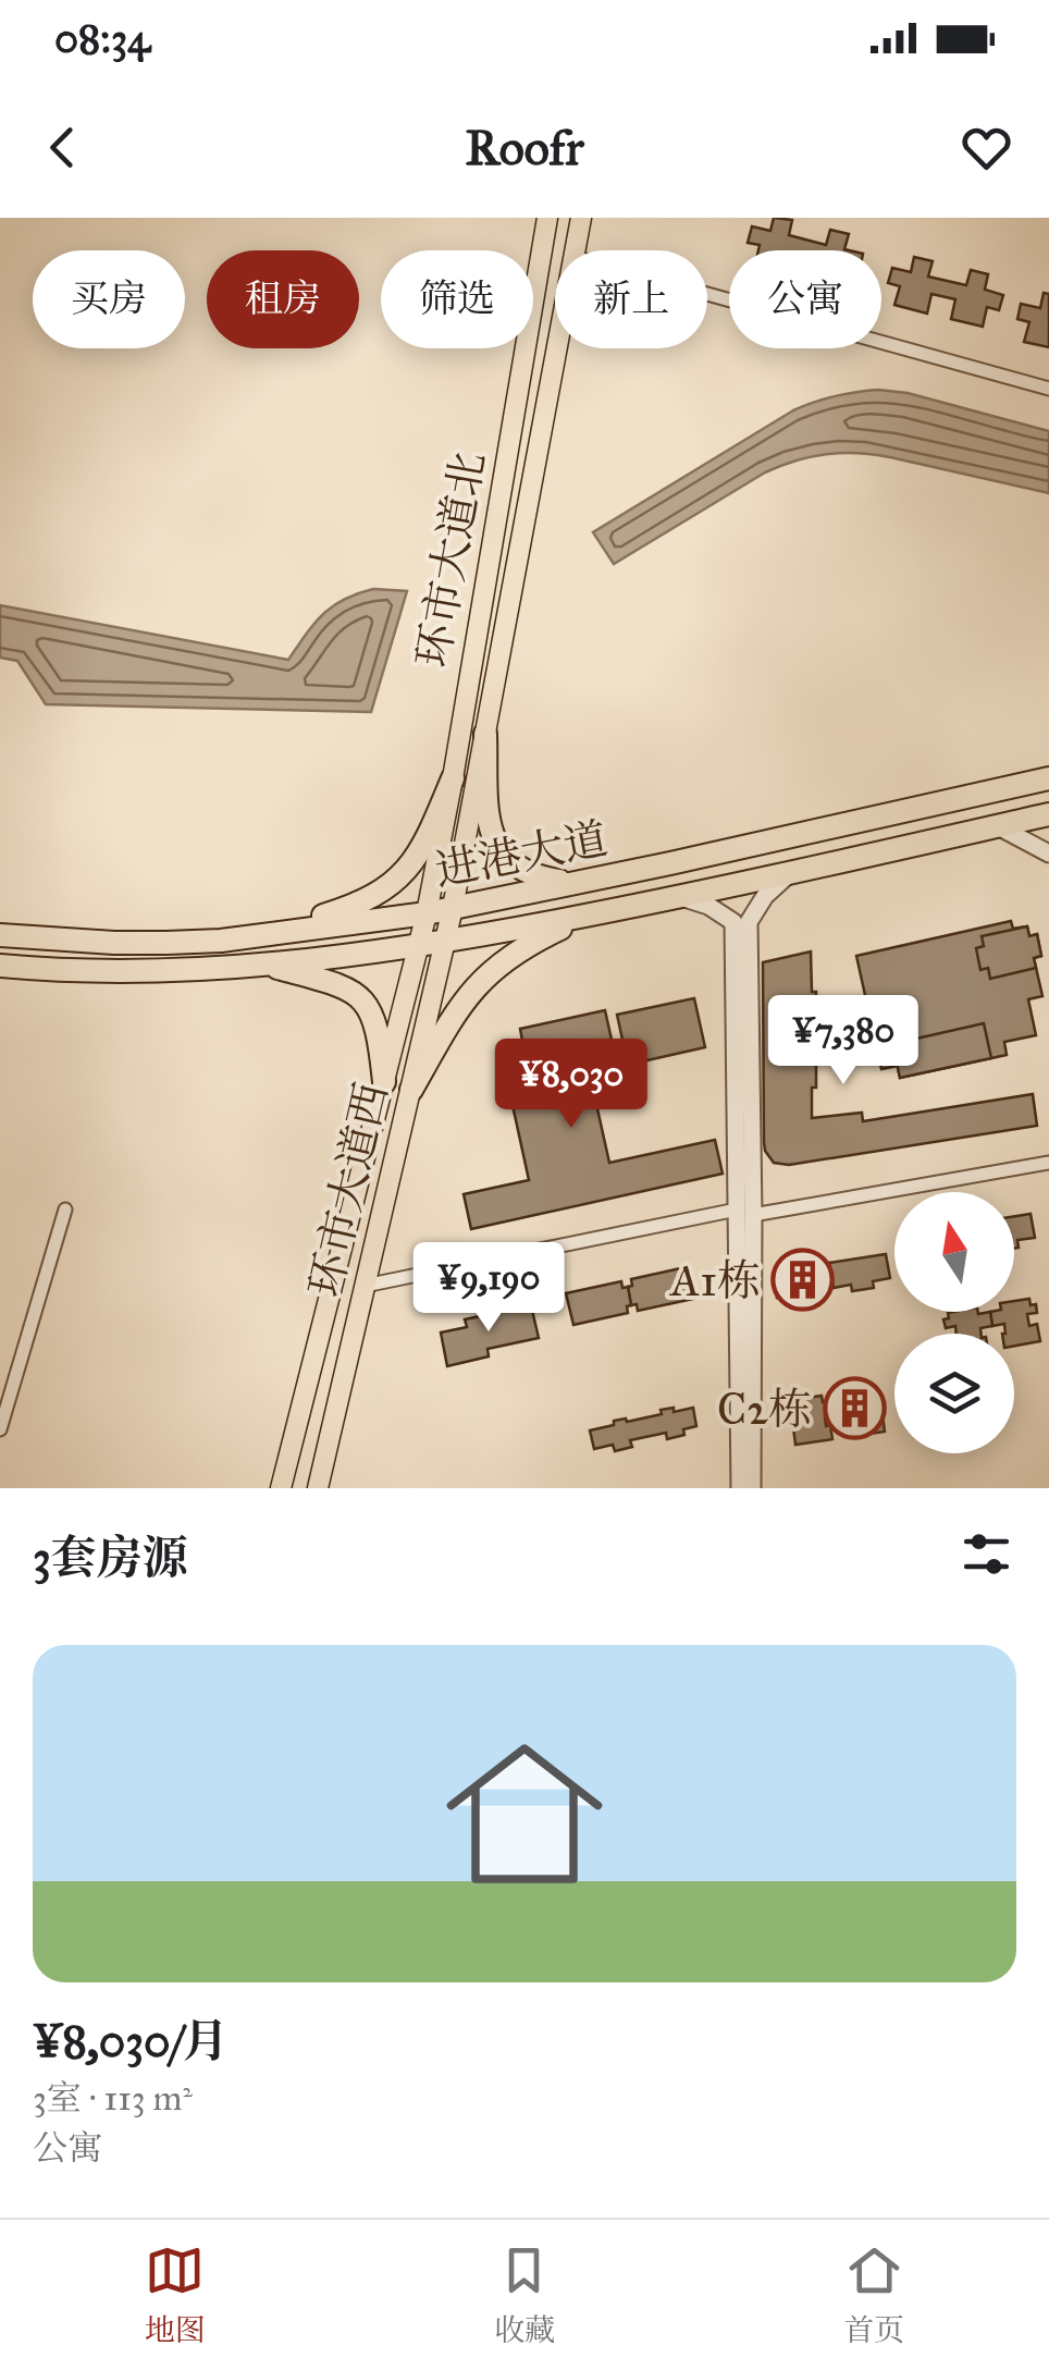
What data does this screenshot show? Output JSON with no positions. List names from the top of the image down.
{
  "streets": {
    "highway": ["进港大道"],
    "main road": ["环市大道北", "环市大道西"]
  },
  "crossings": [
    ["环市大道北", "进港大道"],
    ["环市大道北", "环市大道西"],
    ["进港大道", "环市大道西"]
  ],
  "places": {
    "building": ["A1栋", "C2栋"]
  },
  "north": "top",
  "page": {
    "status": "08:34",
    "header": "Roofr",
    "chip": [
      "买房",
      "租房",
      "筛选",
      "新上",
      "公寓"
    ],
    "price": ["¥7,380", "¥8,030", "¥9,190"],
    "heading": "3套房源",
    "list": [
      {
        "name": "¥8,030/月",
        "note": "3室 · 113 m² · 公寓"
      }
    ],
    "tabs": ["地图", "收藏", "首页"]
  }
}
